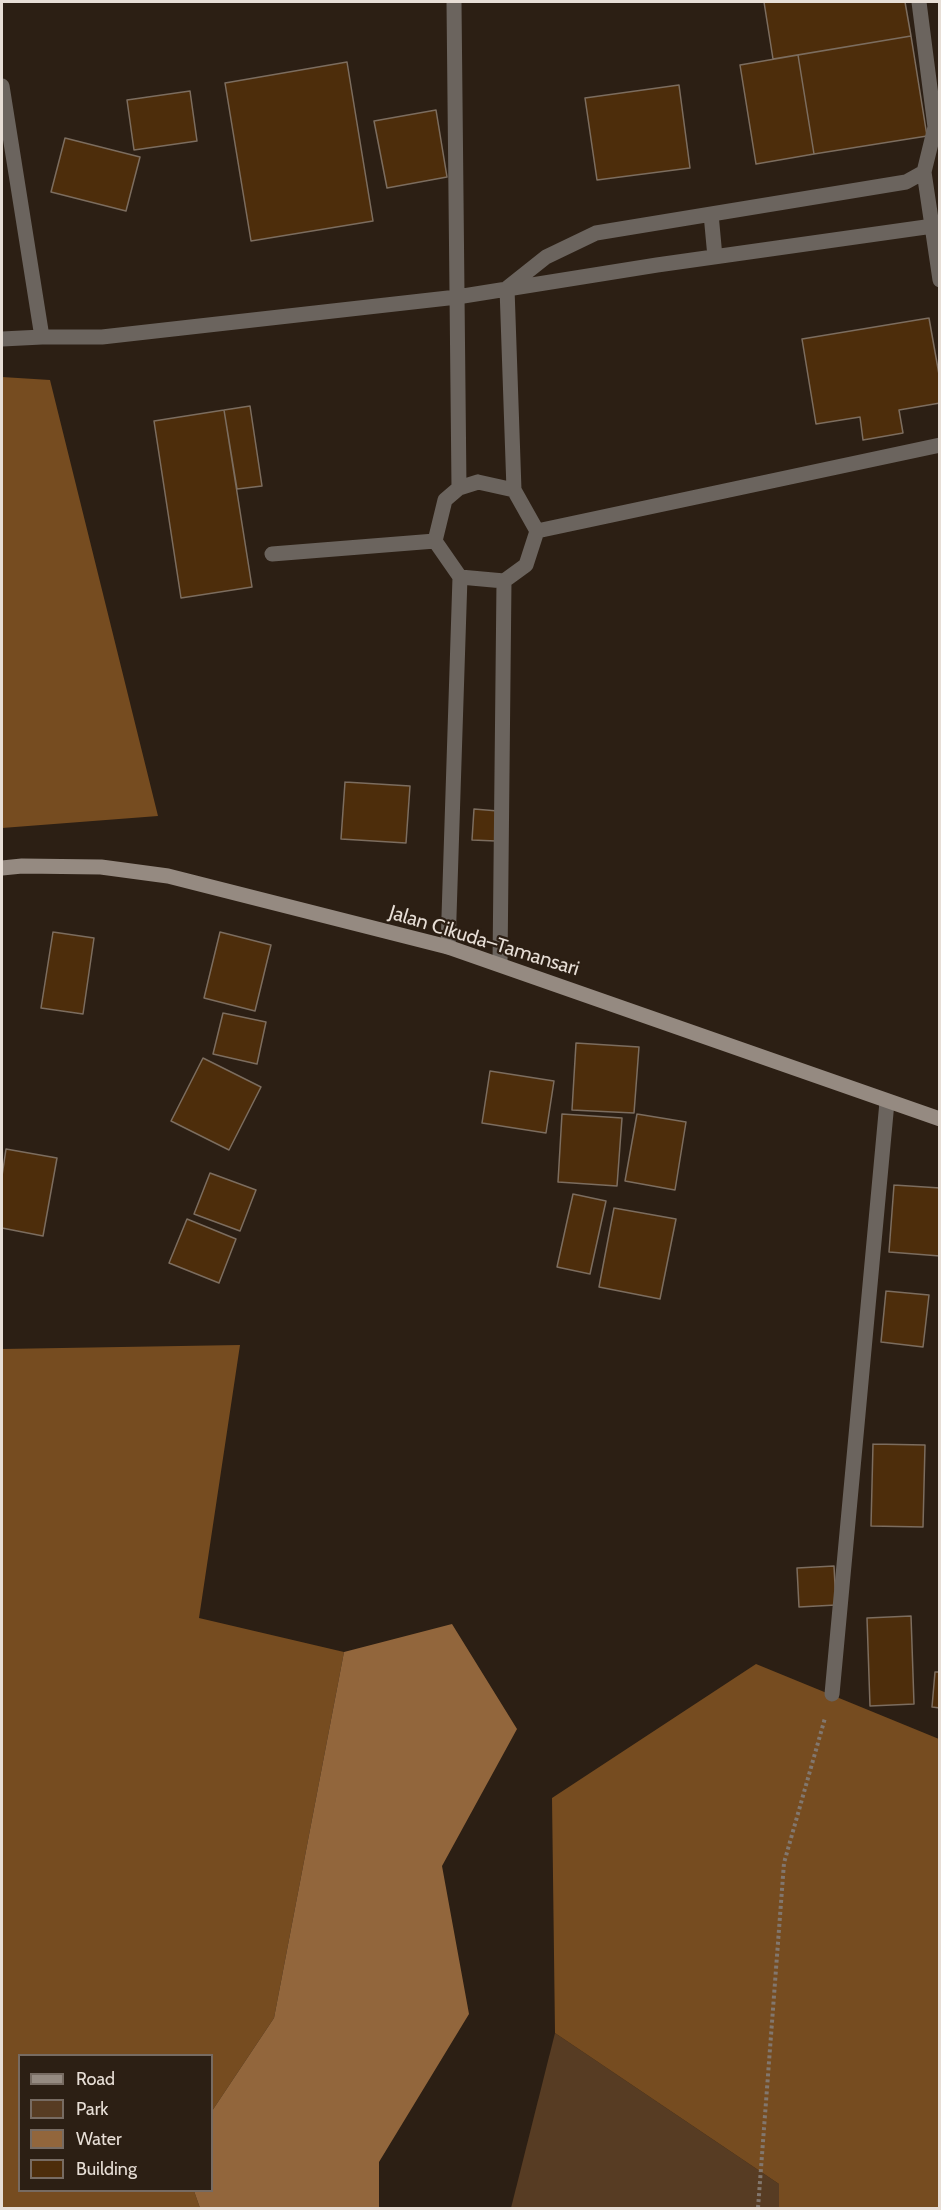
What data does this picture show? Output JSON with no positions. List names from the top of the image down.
{
  "streets": {
    "street": ["Jalan Cikuda–Tamansari"]
  },
  "legend": [
    "Road",
    "Park",
    "Water",
    "Building"
  ]
}
